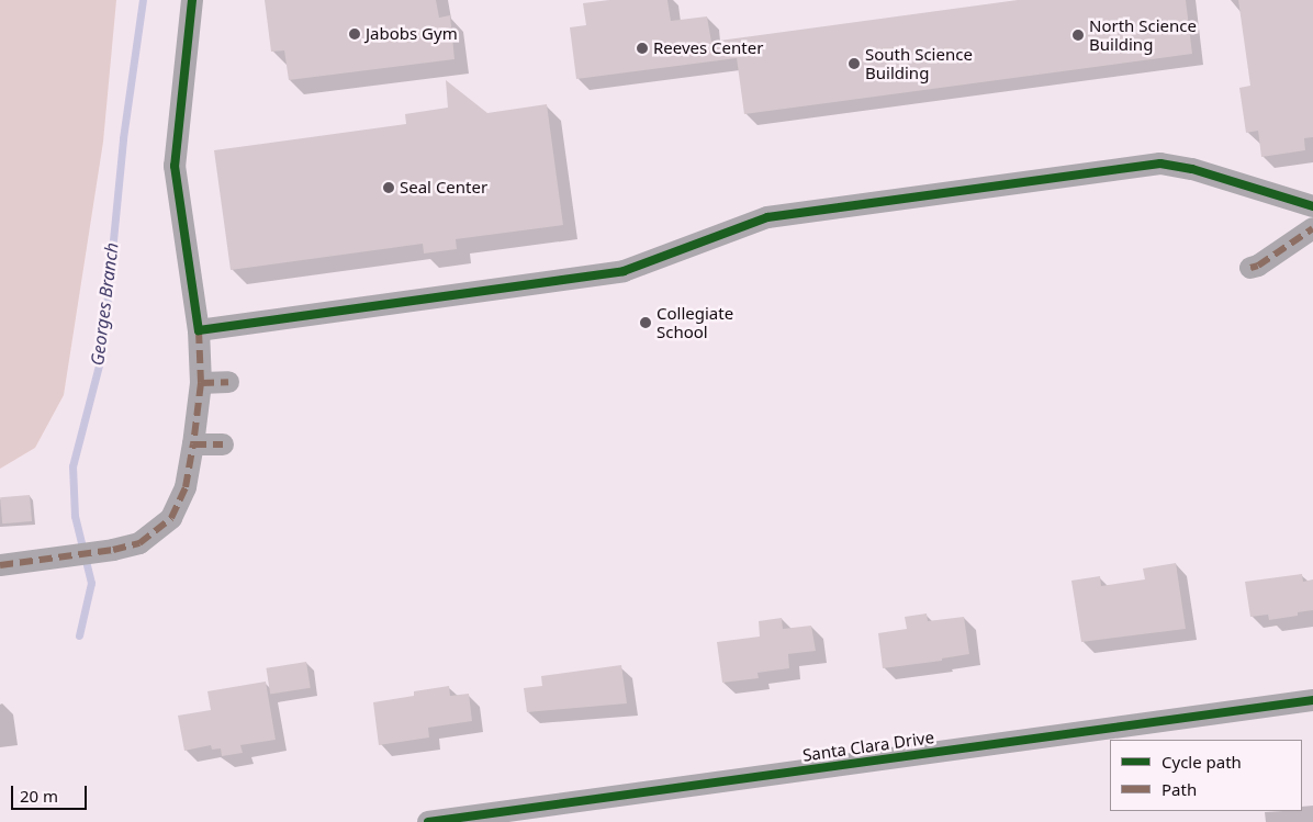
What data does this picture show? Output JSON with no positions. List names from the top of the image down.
{
  "streets": {
    "street": ["Santa Clara Drive"]
  },
  "water": ["Georges Branch"],
  "places": [
    "Jabobs Gym",
    "North Science Building",
    "Reeves Center",
    "South Science Building",
    "Seal Center",
    "Collegiate School"
  ],
  "legend": ["Cycle path", "Path"],
  "scale_bar": "20 m"
}
